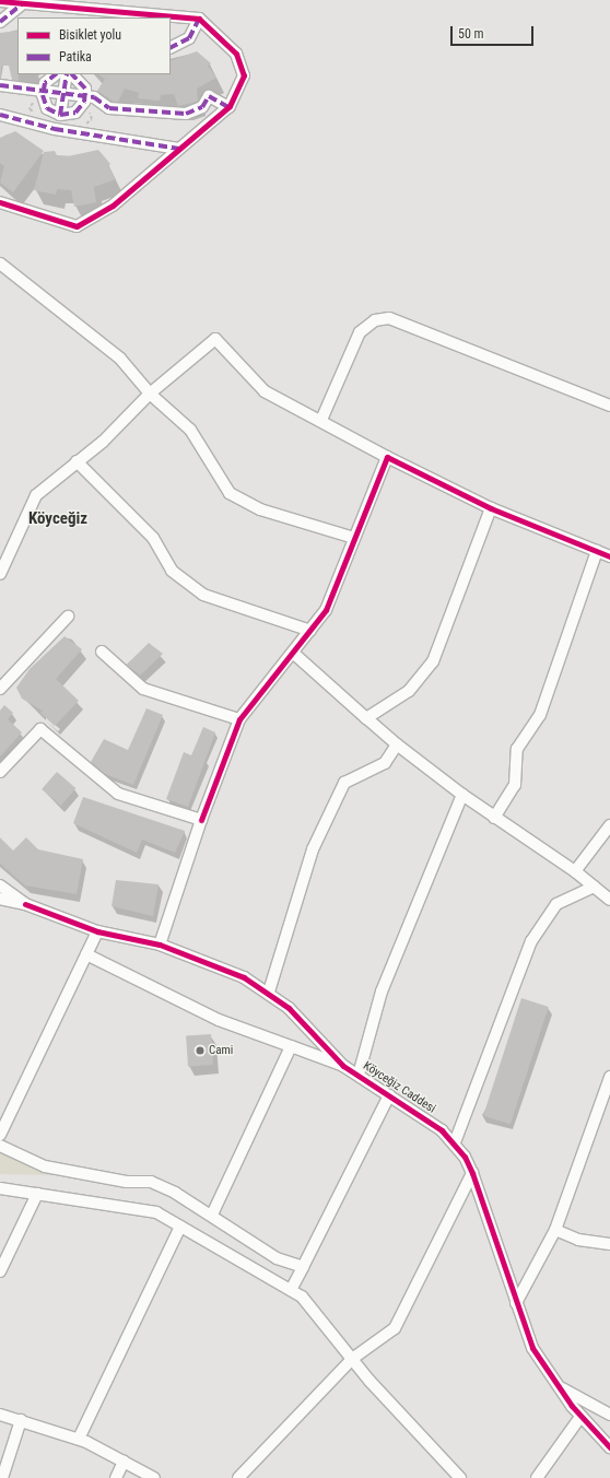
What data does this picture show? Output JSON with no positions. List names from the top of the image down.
{
  "streets": {
    "street": ["Köyceğiz Caddesi"]
  },
  "districts": ["Köyceğiz"],
  "places": ["Cami"],
  "legend": ["Bisiklet yolu", "Patika"],
  "scale_bar": "50 m"
}
